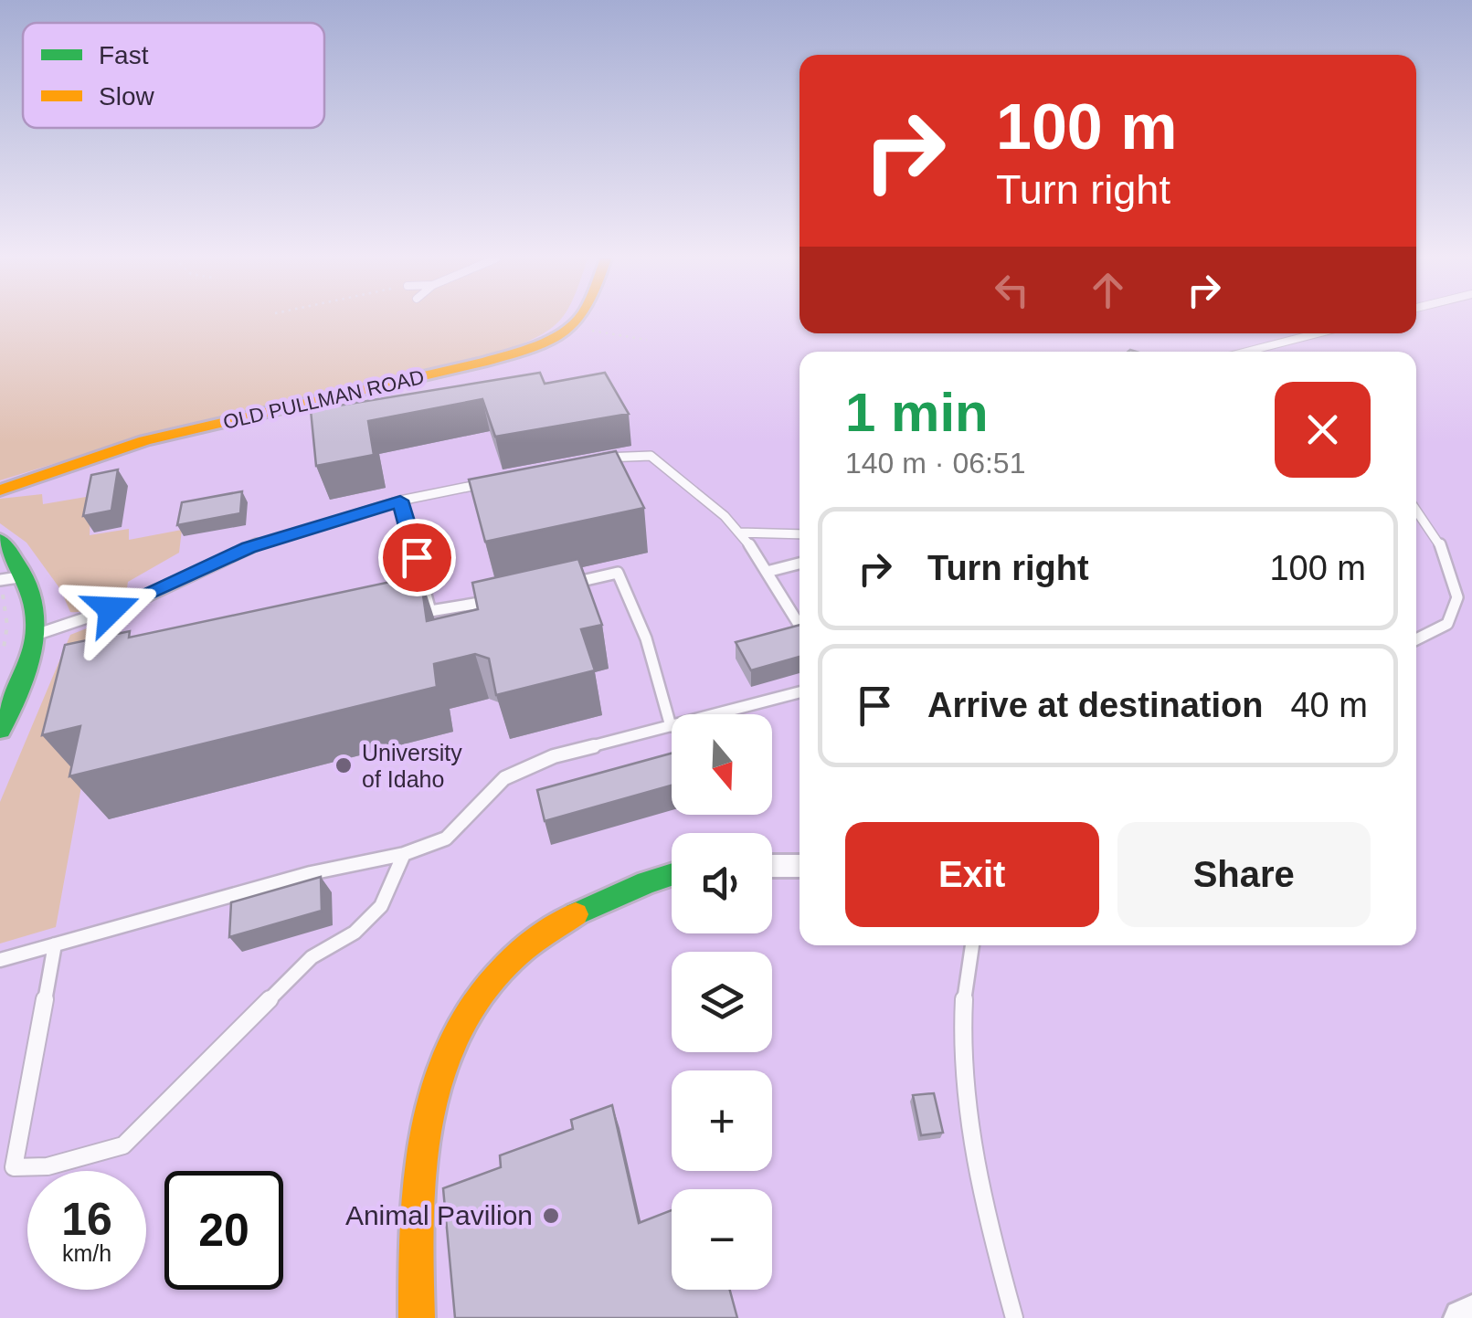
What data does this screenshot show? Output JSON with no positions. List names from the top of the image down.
{
  "streets": {
    "street": ["OLD PULLMAN ROAD"]
  },
  "places": ["University of Idaho", "Animal Pavilion"],
  "legend": ["Fast", "Slow"],
  "north": "bottom",
  "page": {
    "turn": ["100 m", "Turn right"],
    "heading": ["1 min", "140 m · 06:51"],
    "list": [
      {
        "name": "Turn right",
        "value": "100 m"
      },
      {
        "name": "Arrive at destination",
        "value": "40 m"
      }
    ],
    "map_buttons": ["+", "−"],
    "buttons": ["Exit", "Share"],
    "speed": "16 km/h",
    "limit": "20"
  }
}
